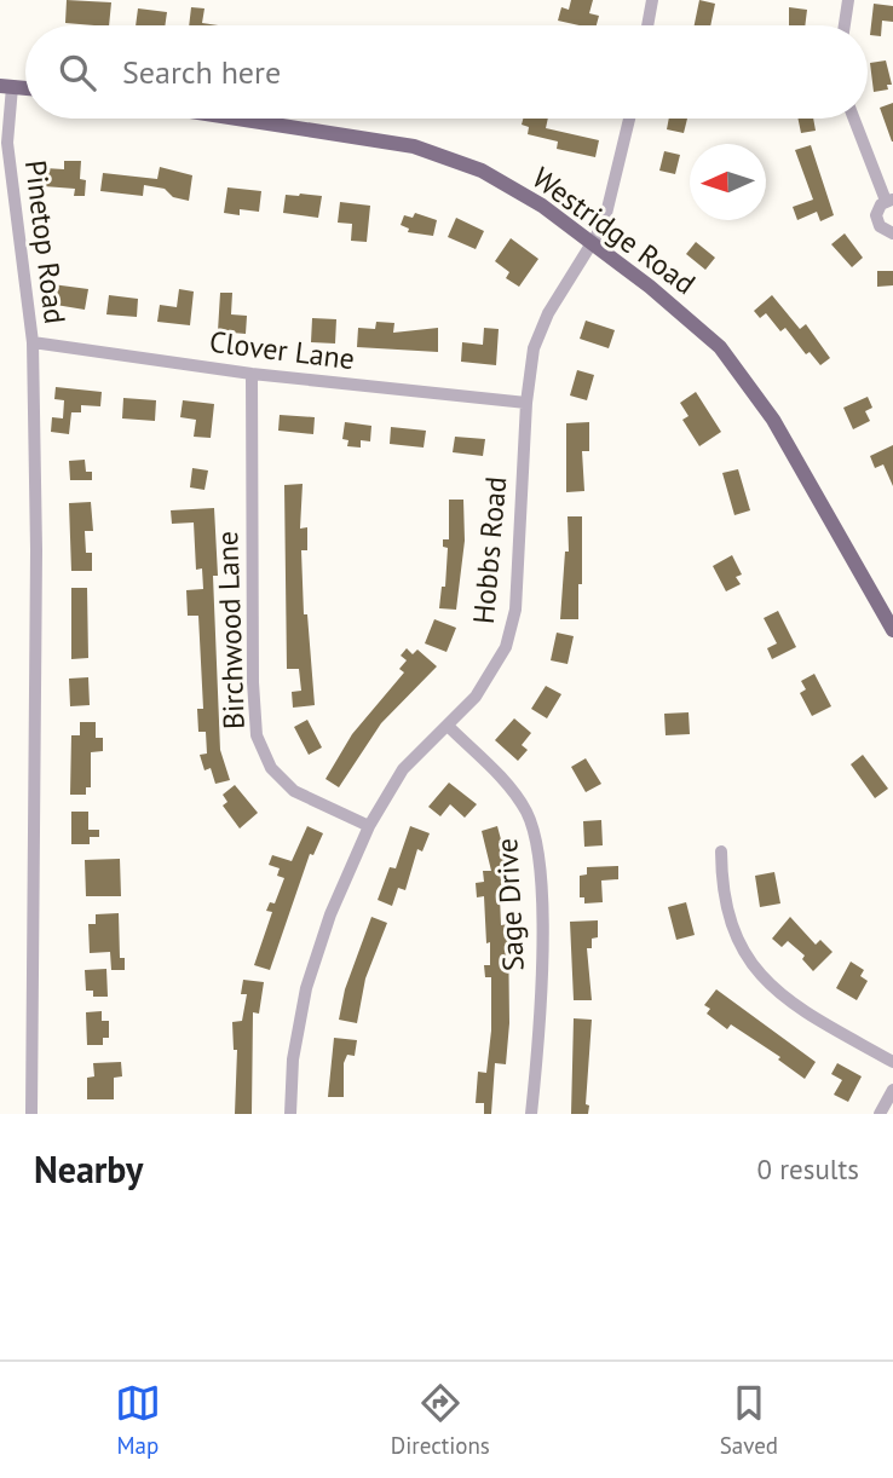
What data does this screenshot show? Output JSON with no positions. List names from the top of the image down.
{
  "streets": {
    "main road": ["Westridge Road"],
    "street": [
      "Pinetop Road",
      "Clover Lane",
      "Hobbs Road",
      "Birchwood Lane",
      "Sage Drive"
    ]
  },
  "crossings": [
    ["Westridge Road", "Hobbs Road"],
    ["Pinetop Road", "Clover Lane"],
    ["Clover Lane", "Hobbs Road"],
    ["Clover Lane", "Birchwood Lane"],
    ["Hobbs Road", "Birchwood Lane"],
    ["Hobbs Road", "Sage Drive"]
  ],
  "north": "left",
  "page": {
    "search": "Search here",
    "heading": ["Nearby", "0 results"],
    "nav": ["Map", "Directions", "Saved"]
  }
}
